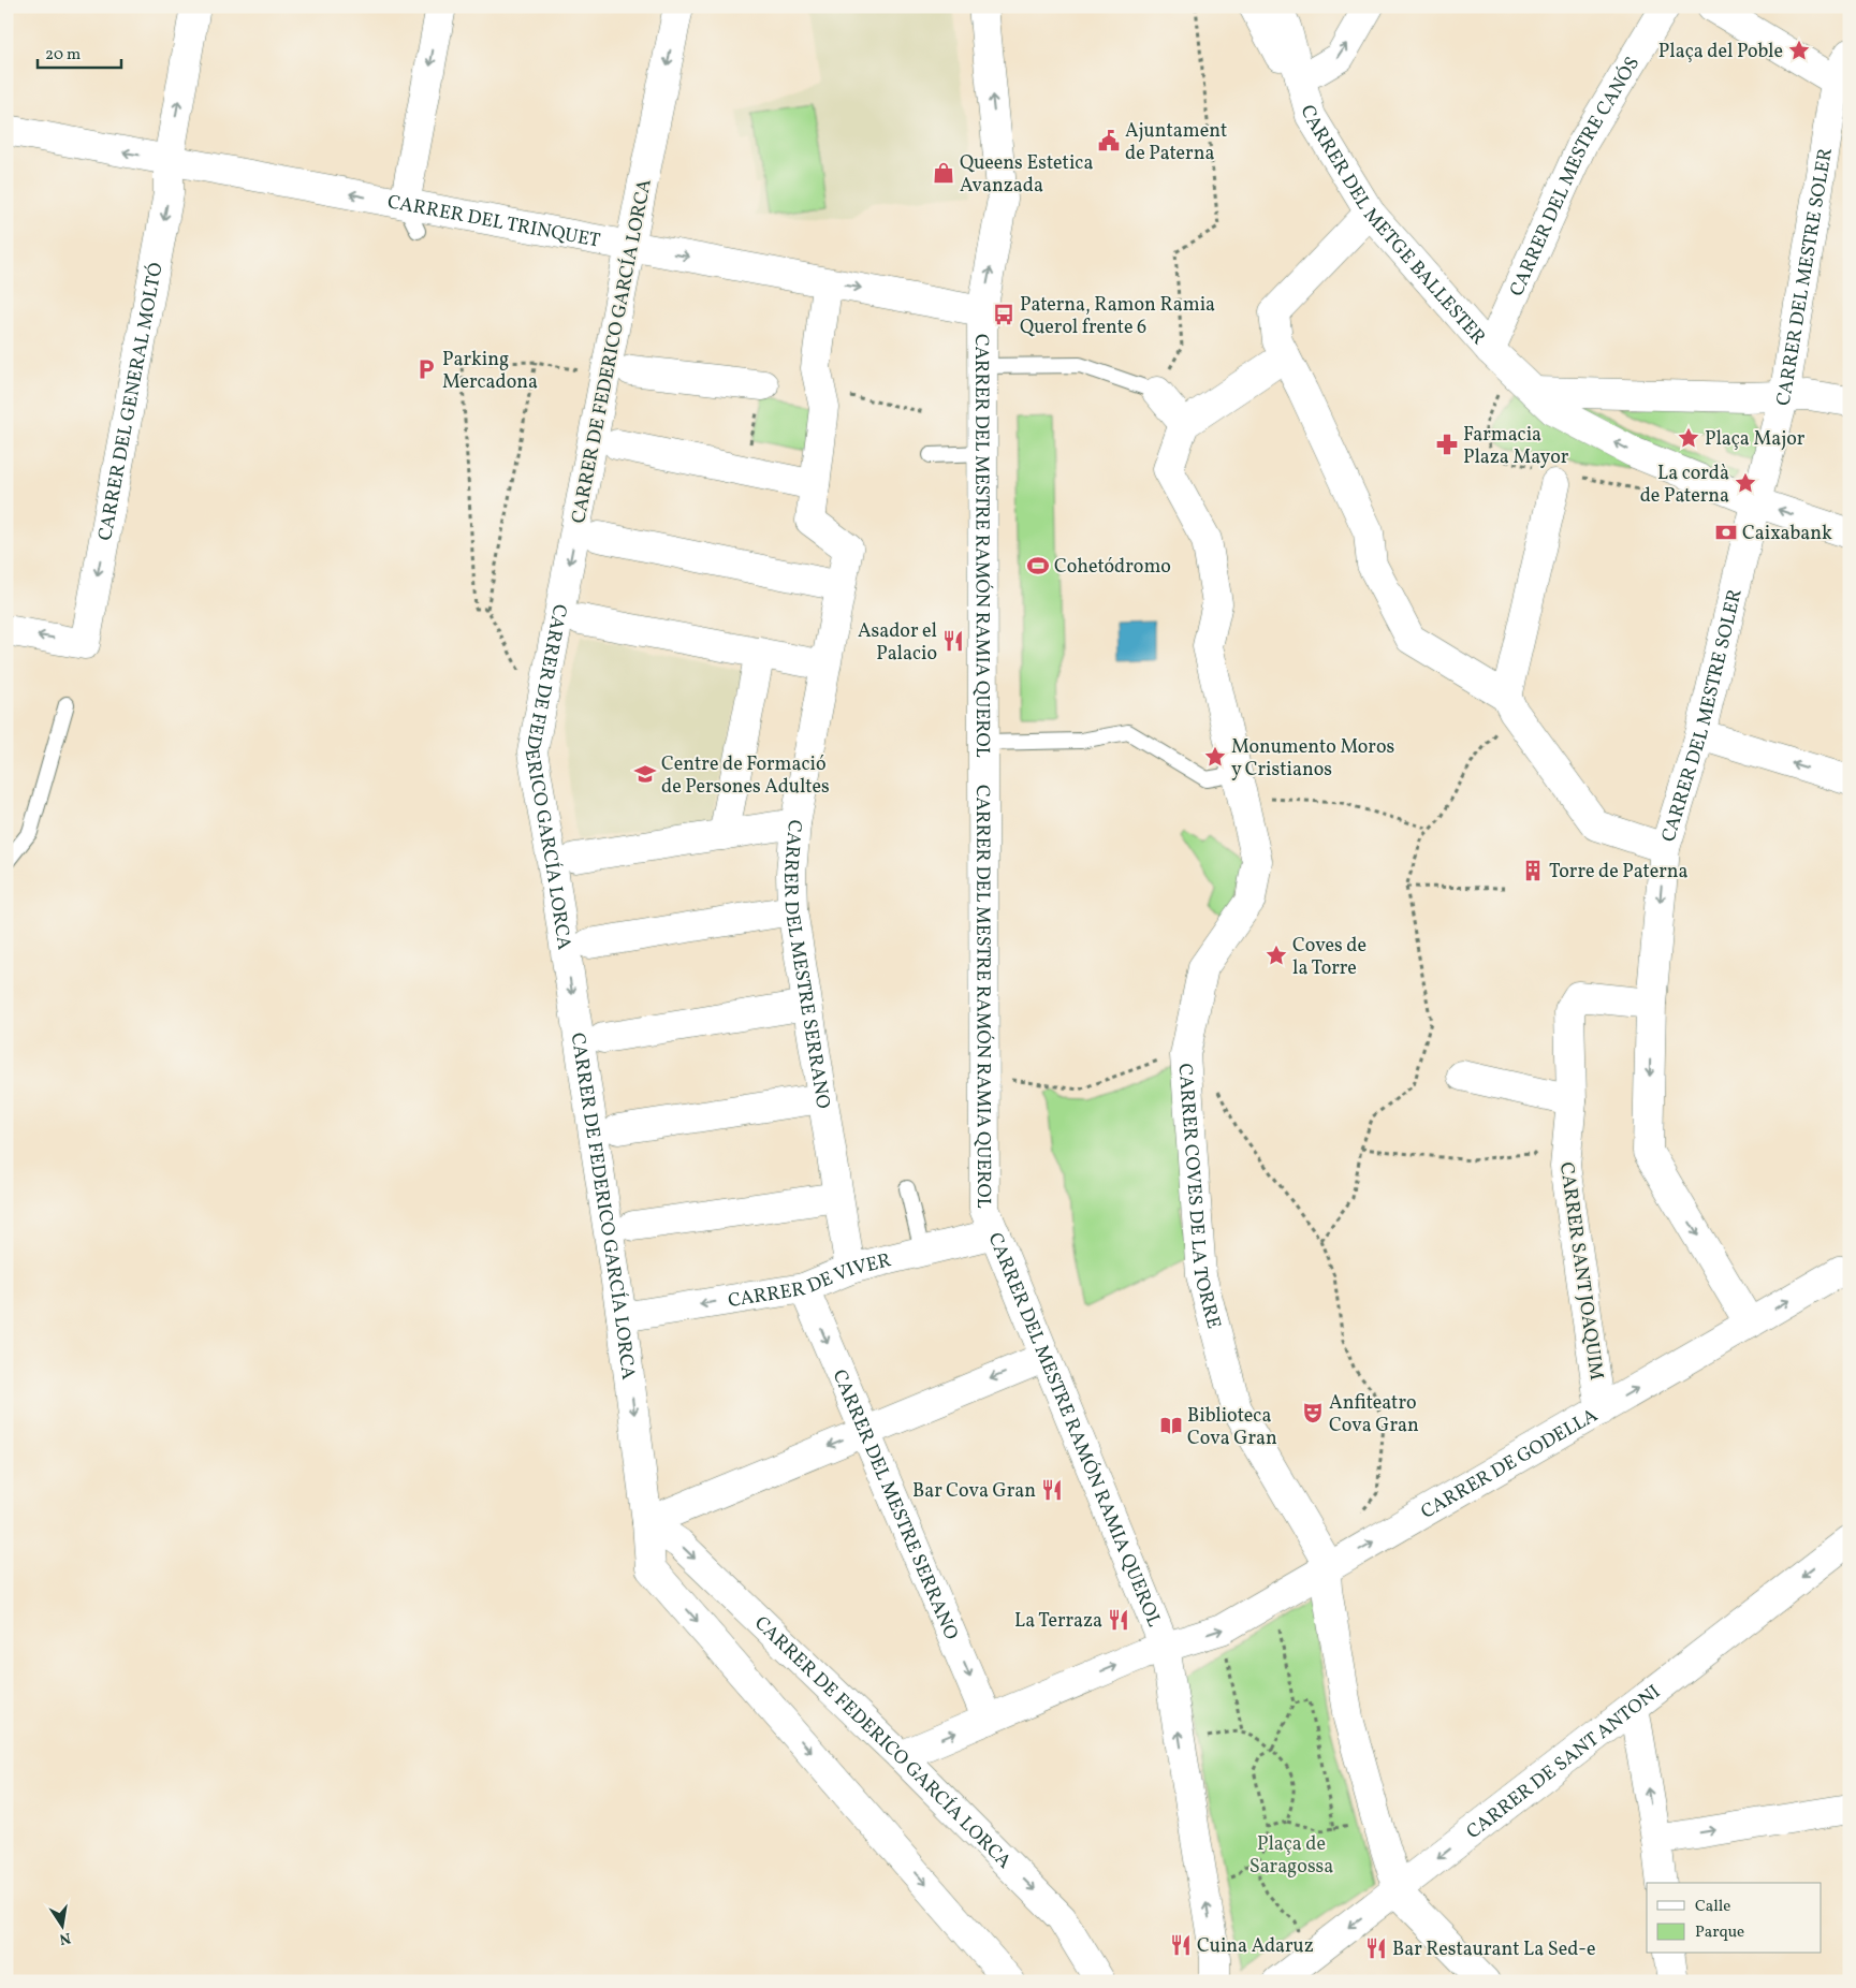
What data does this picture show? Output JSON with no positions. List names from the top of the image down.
{
  "streets": {
    "street": [
      "CARRER DEL MESTRE CANÓS",
      "CARRER DEL TRINQUET",
      "CARRER DEL METGE BALLESTER",
      "CARRER DEL MESTRE SOLER",
      "CARRER DE FEDERICO GARCÍA LORCA",
      "CARRER DEL GENERAL MOLTÓ",
      "CARRER DEL MESTRE RAMÓN RAMIA QUEROL",
      "CARRER DEL MESTRE SERRANO",
      "CARRER COVES DE LA TORRE",
      "CARRER SANT JOAQUIM",
      "CARRER DE VIVER",
      "CARRER DE GODELLA",
      "CARRER DE SANT ANTONI"
    ]
  },
  "crossings": [
    ["CARRER DEL MESTRE CANÓS", "CARRER DEL METGE BALLESTER"],
    ["CARRER DEL TRINQUET", "CARRER DE FEDERICO GARCÍA LORCA"],
    ["CARRER DEL TRINQUET", "CARRER DEL GENERAL MOLTÓ"],
    ["CARRER DEL TRINQUET", "CARRER DEL MESTRE RAMÓN RAMIA QUEROL"],
    ["CARRER DEL MESTRE SOLER", "CARRER SANT JOAQUIM"],
    ["CARRER DEL MESTRE SOLER", "CARRER DE GODELLA"],
    ["CARRER DE FEDERICO GARCÍA LORCA", "CARRER DE VIVER"],
    ["CARRER DE FEDERICO GARCÍA LORCA", "CARRER DE GODELLA"],
    ["CARRER DEL MESTRE RAMÓN RAMIA QUEROL", "CARRER DE VIVER"],
    ["CARRER DEL MESTRE RAMÓN RAMIA QUEROL", "CARRER DE GODELLA"],
    ["CARRER DEL MESTRE SERRANO", "CARRER DE VIVER"],
    ["CARRER DEL MESTRE SERRANO", "CARRER DE GODELLA"],
    ["CARRER COVES DE LA TORRE", "CARRER DE GODELLA"],
    ["CARRER SANT JOAQUIM", "CARRER DE GODELLA"]
  ],
  "one_way": [
    "CARRER DEL MESTRE SOLER",
    "CARRER DE FEDERICO GARCÍA LORCA",
    "CARRER DEL MESTRE SERRANO",
    "CARRER DE GODELLA",
    "CARRER DE SANT ANTONI"
  ],
  "parks": ["Plaça de Saragossa"],
  "places": {
    "place": [
      "Plaça del Poble",
      "Plaça Major",
      "La cordà de Paterna",
      "Monumento Moros y Cristianos",
      "Coves de la Torre"
    ],
    "public building": ["Ajuntament de Paterna"],
    "shop": ["Queens Estetica Avanzada"],
    "bus stop": ["Paterna, Ramon Ramia Querol frente 6"],
    "parking": ["Parking Mercadona"],
    "pharmacy": ["Farmacia Plaza Mayor"],
    "bank": ["Caixabank"],
    "sports": ["Cohetódromo"],
    "restaurant": [
      "Asador el Palacio",
      "Bar Cova Gran",
      "La Terraza",
      "Cuina Adaruz",
      "Bar Restaurant La Sed-e"
    ],
    "school or university": ["Centre de Formació de Persones Adultes"],
    "building": ["Torre de Paterna"],
    "theatre": ["Anfiteatro Cova Gran"],
    "library": ["Biblioteca Cova Gran"]
  },
  "legend": ["Calle", "Parque"],
  "scale_bar": "20 m",
  "north": "bottom"
}
